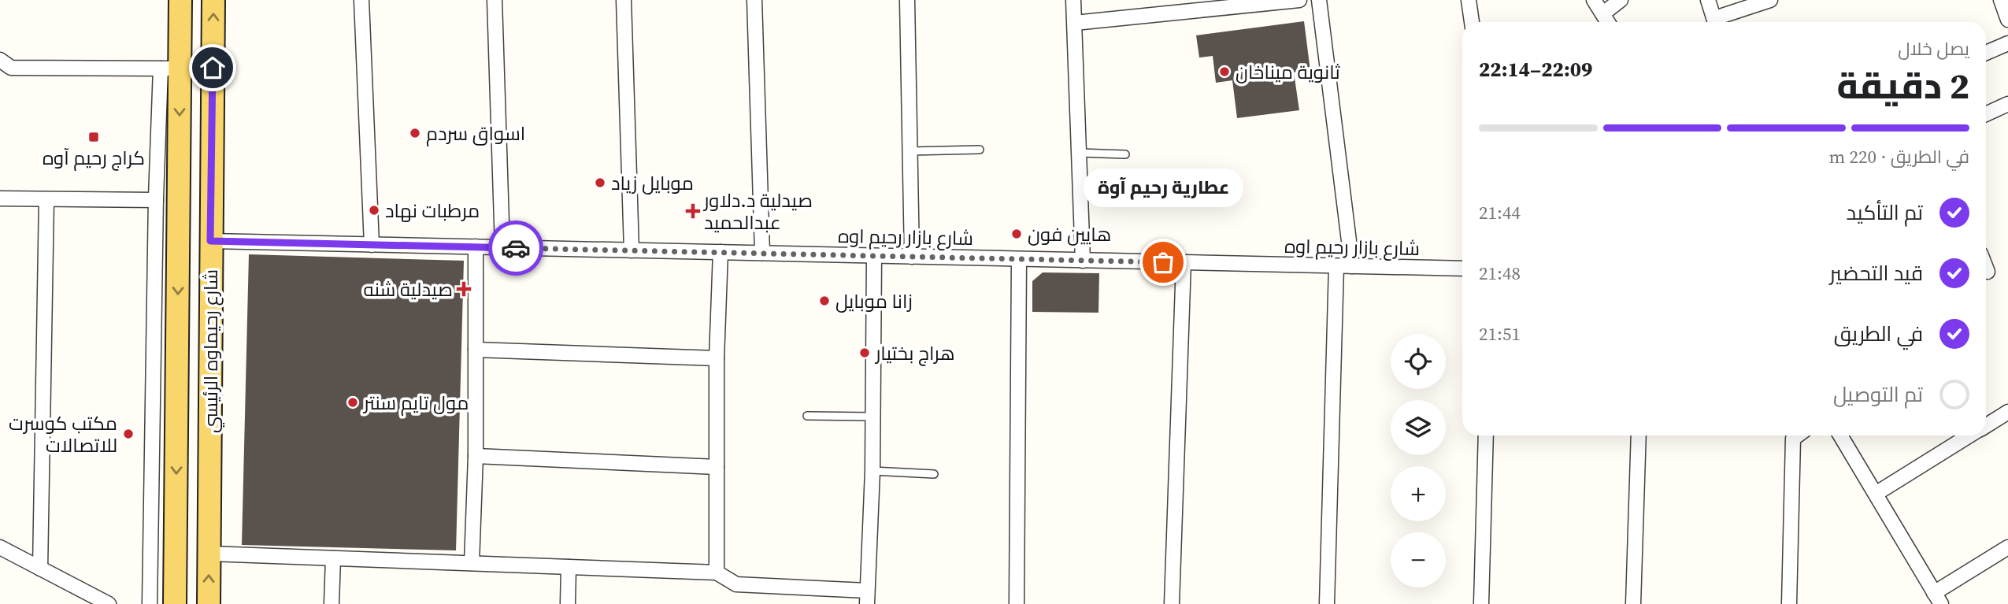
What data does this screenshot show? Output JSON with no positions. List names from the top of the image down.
{
  "streets": {
    "main road": ["شارع رحيماوه الرئيسي"],
    "street": ["شارع بازار رحيم اوه"]
  },
  "crossings": [
    ["شارع بازار رحيم اوه", "شارع رحيماوه الرئيسي"]
  ],
  "places": {
    "other": [
      "ثانوية ميناخان",
      "اسواق سردم",
      "موبايل زياد",
      "مرطبات نهاد",
      "هايين فون",
      "عطارية رحيم آوة",
      "زانا موبايل",
      "هراج بختيار",
      "مول تايم سنتر",
      "مكتب كوسرت للاتصالات"
    ],
    "transit": ["كراج رحيم آوه"],
    "health": ["صيدلية د.دلاور عبدالحميد", "صيدلية شنه"]
  },
  "page": {
    "heading": ["2 دقيقة", "يصل خلال", "22:09–22:14"],
    "bar": "في الطريق · 220 m",
    "bubble": "عطارية رحيم آوة",
    "list": [
      ["تم التأكيد", "21:44"],
      ["قيد التحضير", "21:48"],
      ["في الطريق", "21:51"],
      "تم التوصيل"
    ],
    "map_buttons": ["+", "−"]
  }
}
